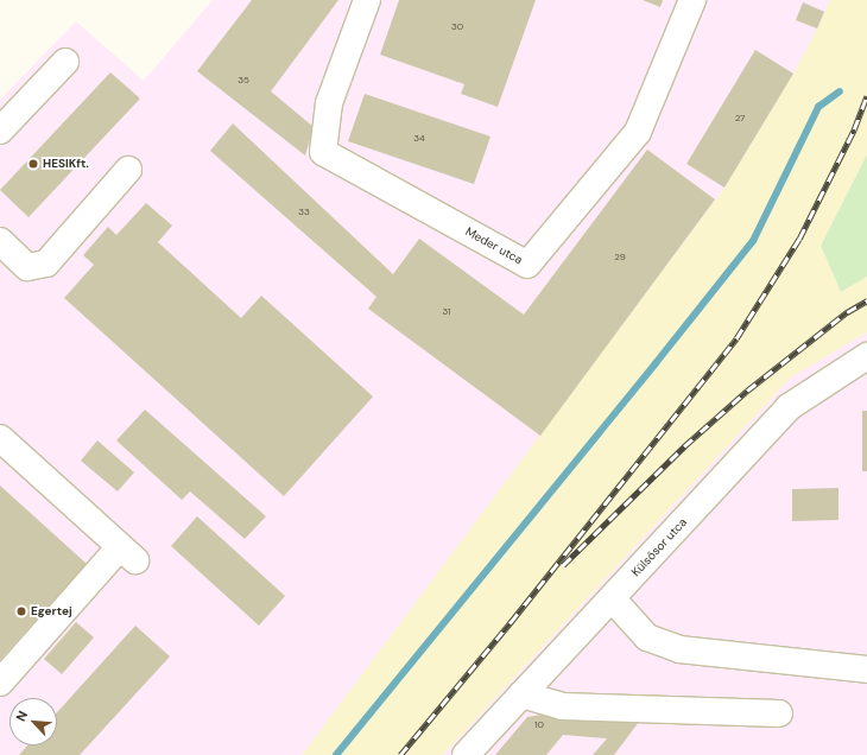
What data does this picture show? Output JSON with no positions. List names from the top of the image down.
{
  "streets": {
    "street": ["Meder utca", "Külsősor utca"]
  },
  "places": ["HESIKft.", "Egertej"],
  "house_numbers": [
    "30",
    "35",
    "27",
    "34",
    "33",
    "29",
    "31",
    "10"
  ],
  "north": "top left"
}
